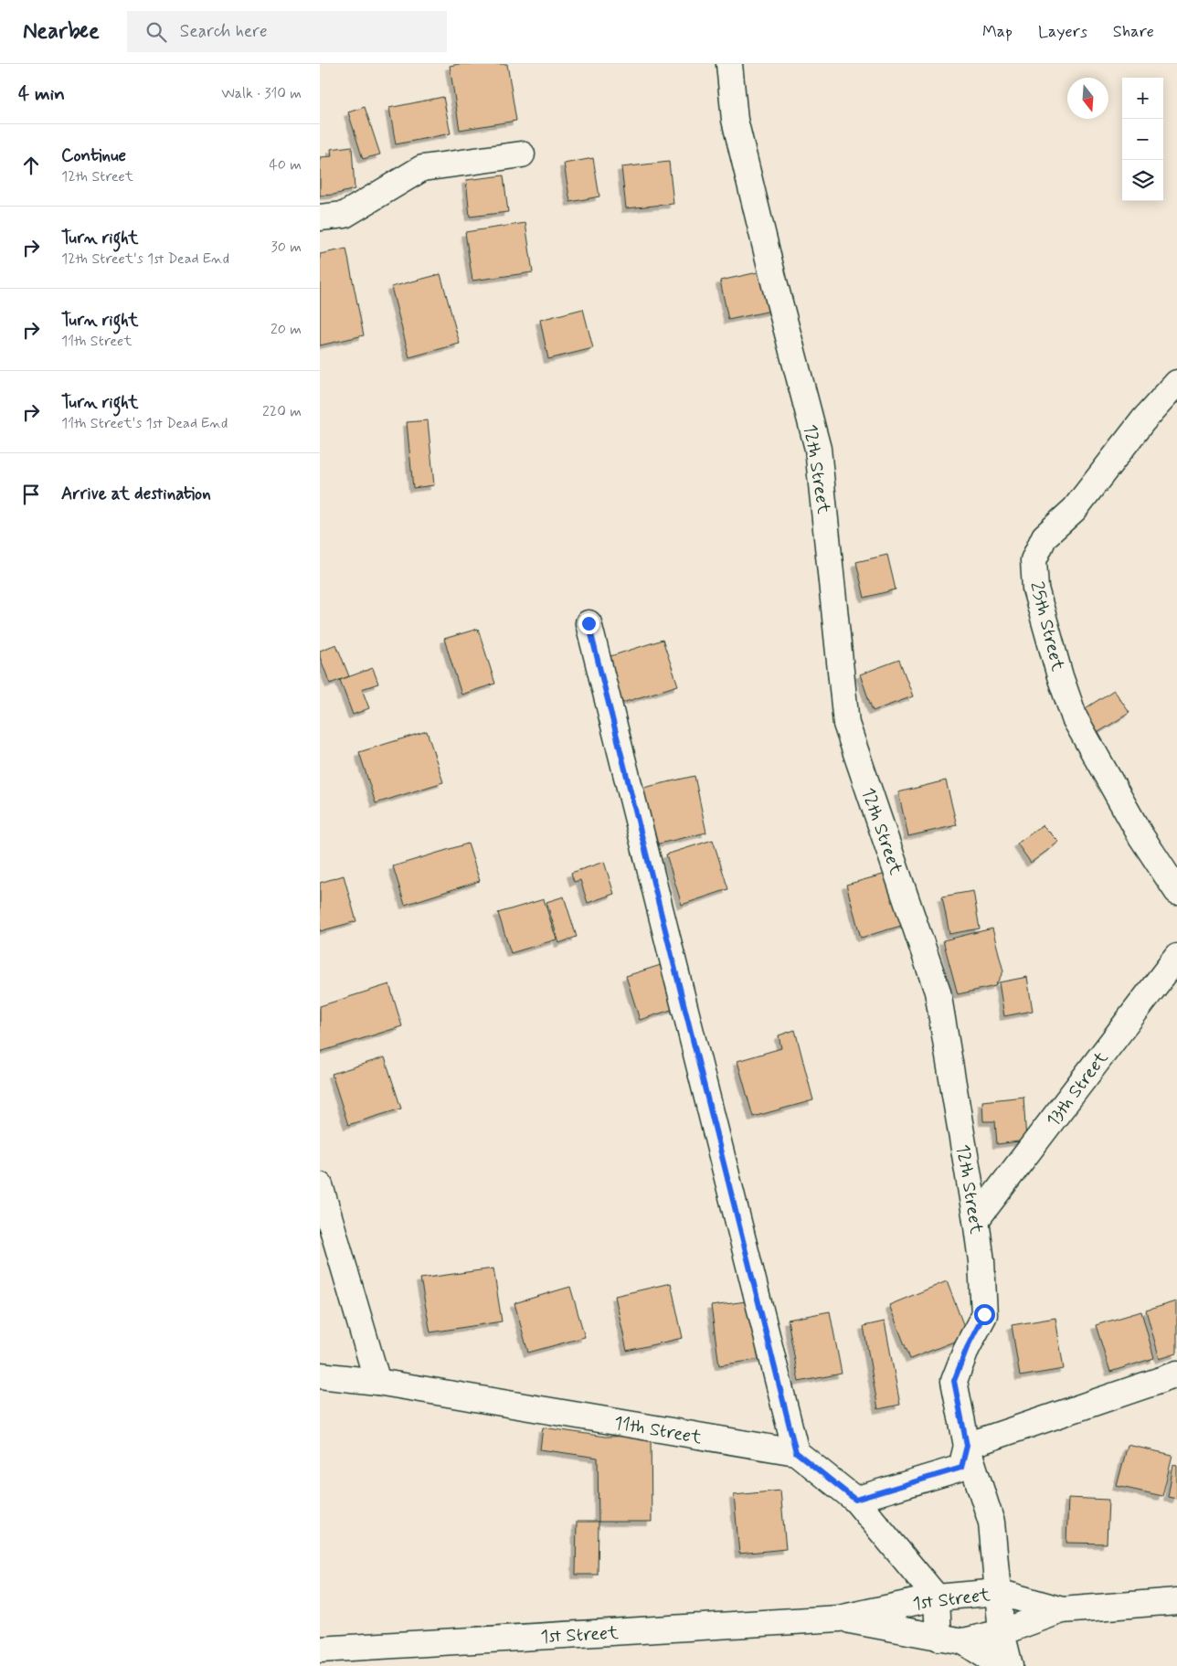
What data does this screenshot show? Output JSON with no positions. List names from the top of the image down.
{
  "streets": {
    "street": [
      "12th Street",
      "25th Street",
      "13th Street",
      "11th Street",
      "1st Street"
    ]
  },
  "crossings": [
    ["12th Street", "13th Street"],
    ["12th Street", "1st Street"],
    ["11th Street", "1st Street"]
  ],
  "north": "bottom",
  "page": {
    "header": "Nearbee",
    "search": "Search here",
    "nav": ["Map", "Layers", "Share"],
    "heading": ["4 min", "Walk · 310 m"],
    "map_buttons": ["+", "−"],
    "list": [
      ["Continue", "12th Street", "40 m"],
      ["Turn right", "12th Street's 1st Dead End", "30 m"],
      ["Turn right", "11th Street", "20 m"],
      ["Turn right", "11th Street's 1st Dead End", "220 m"],
      "Arrive at destination"
    ]
  }
}
